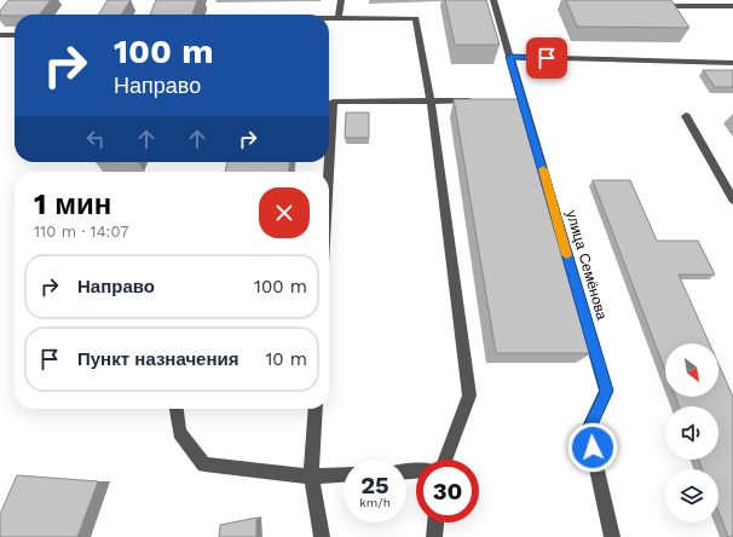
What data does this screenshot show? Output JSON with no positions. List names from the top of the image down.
{
  "streets": {
    "street": ["улица Семёнова"]
  },
  "north": "bottom right",
  "page": {
    "turn": ["100 m", "Направо"],
    "heading": ["1 мин", "110 m · 14:07"],
    "list": [
      {
        "name": "Направо",
        "value": "100 m"
      },
      {
        "name": "Пункт назначения",
        "value": "10 m"
      }
    ],
    "speed": "25 km/h",
    "limit": "30"
  }
}
